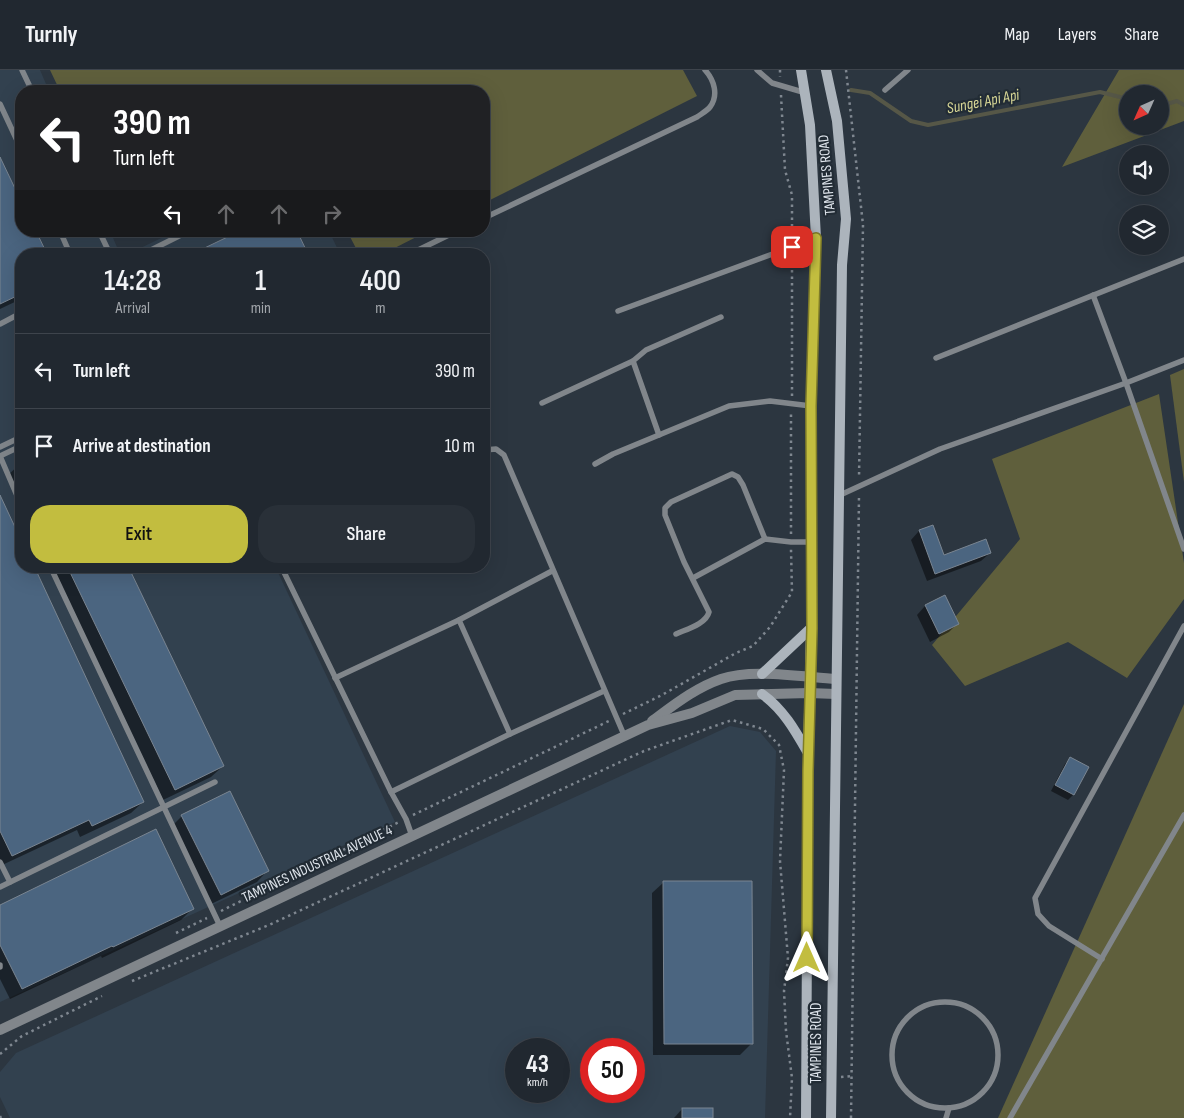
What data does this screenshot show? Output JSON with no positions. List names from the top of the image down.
{
  "streets": {
    "main road": ["TAMPINES ROAD"],
    "street": ["TAMPINES INDUSTRIAL AVENUE 4"]
  },
  "crossings": [
    ["TAMPINES ROAD", "TAMPINES INDUSTRIAL AVENUE 4"]
  ],
  "water": ["Sungei Api Api"],
  "north": "bottom left",
  "page": {
    "header": "Turnly",
    "nav": ["Map", "Layers", "Share"],
    "turn": ["390 m", "Turn left"],
    "eta": [
      "14:28",
      "Arrival",
      "1",
      "min",
      "400",
      "m"
    ],
    "list": [
      {
        "name": "Turn left",
        "value": "390 m"
      },
      {
        "name": "Arrive at destination",
        "value": "10 m"
      }
    ],
    "buttons": ["Exit", "Share"],
    "speed": "43 km/h",
    "limit": "50"
  }
}
